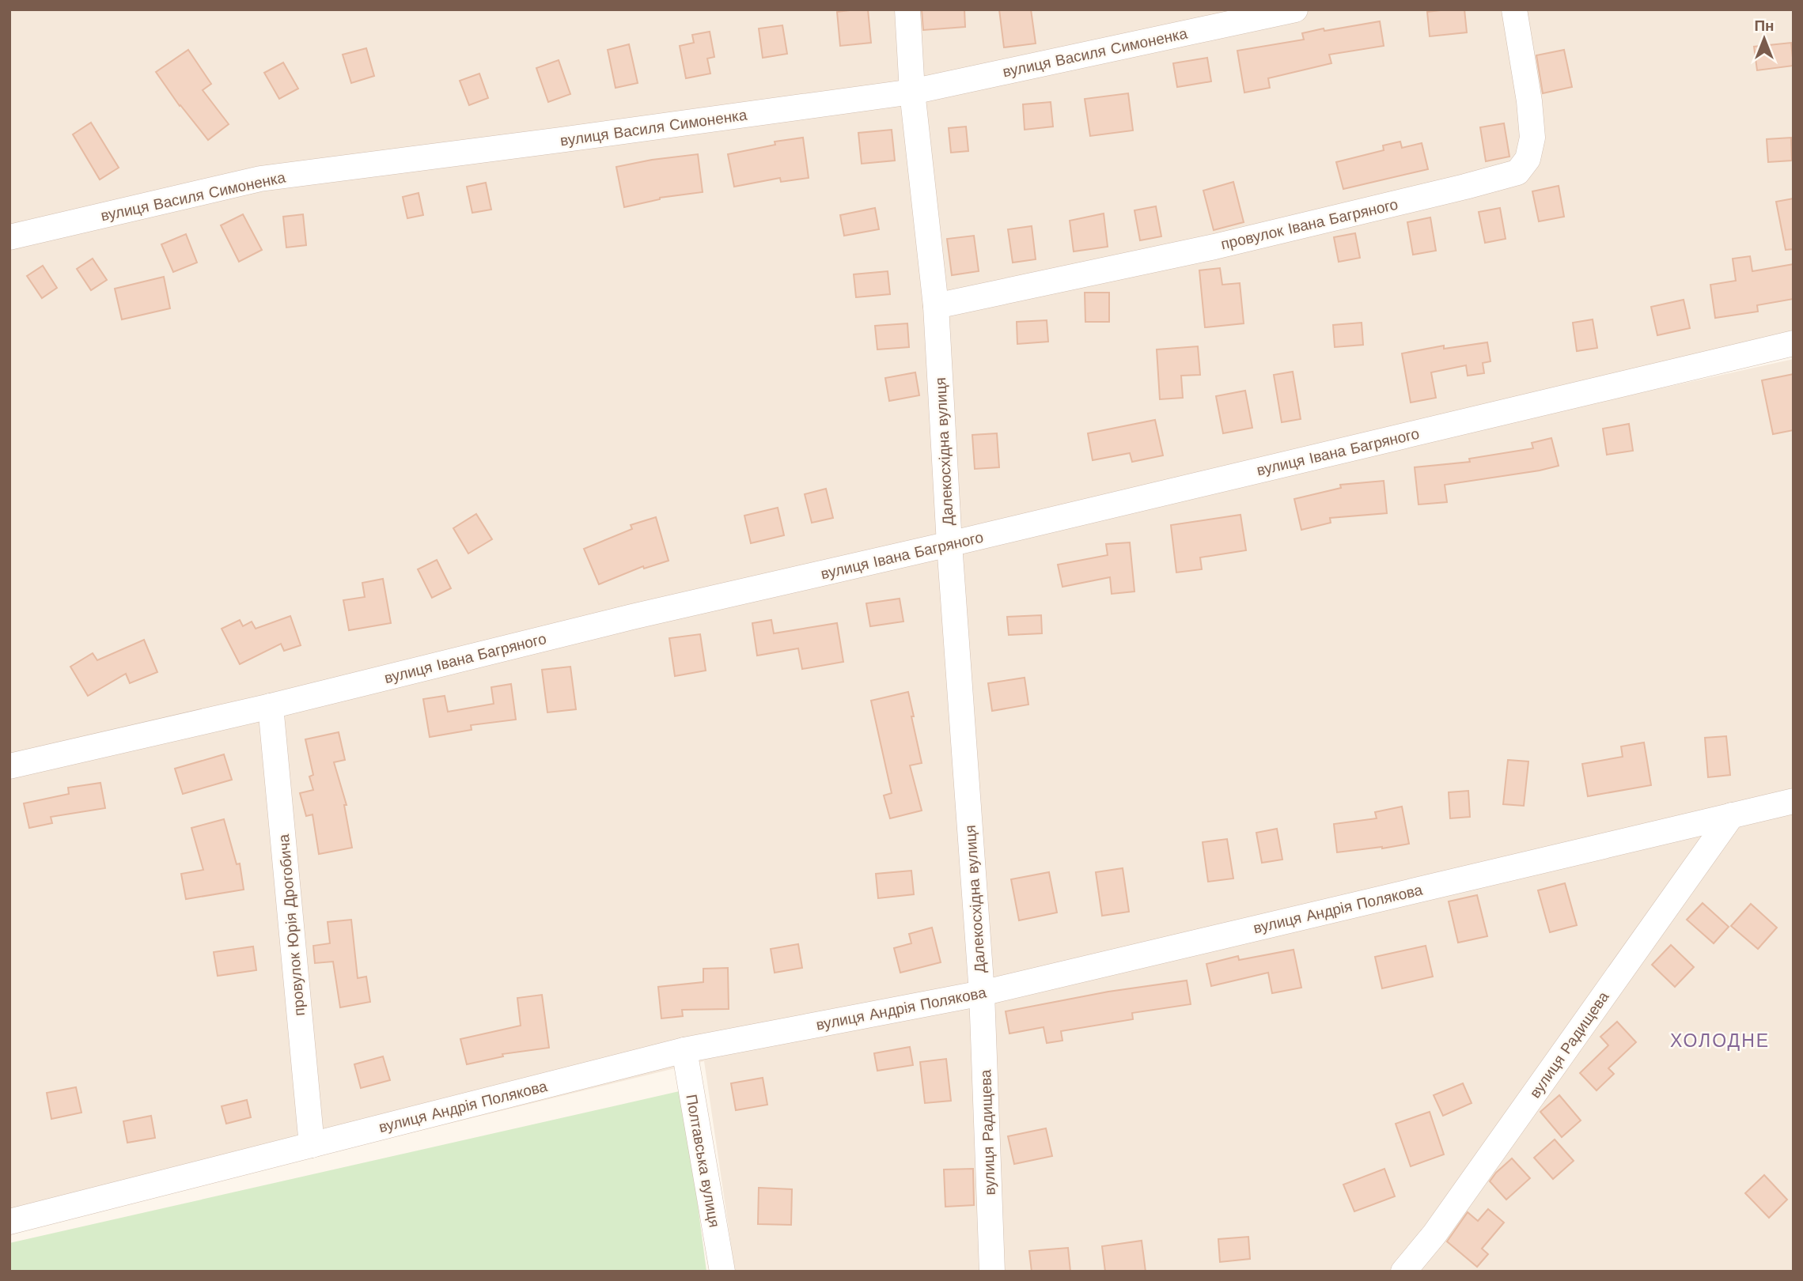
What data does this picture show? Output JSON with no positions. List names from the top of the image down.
{
  "streets": {
    "street": [
      "вулиця Василя Симоненка",
      "провулок Івана Багряного",
      "Далекосхідна вулиця",
      "вулиця Івана Багряного",
      "вулиця Андрія Полякова",
      "провулок Юрія Дрогобича",
      "вулиця Радищева",
      "Полтавська вулиця"
    ]
  },
  "crossings": [
    ["вулиця Василя Симоненка", "Далекосхідна вулиця"],
    ["провулок Івана Багряного", "Далекосхідна вулиця"],
    ["Далекосхідна вулиця", "вулиця Івана Багряного"],
    ["Далекосхідна вулиця", "вулиця Андрія Полякова"],
    ["Далекосхідна вулиця", "вулиця Радищева"],
    ["вулиця Івана Багряного", "провулок Юрія Дрогобича"],
    ["вулиця Андрія Полякова", "провулок Юрія Дрогобича"],
    ["вулиця Андрія Полякова", "вулиця Радищева"],
    ["вулиця Андрія Полякова", "Полтавська вулиця"]
  ],
  "districts": ["ХОЛОДНЕ"],
  "north": "top"
}
